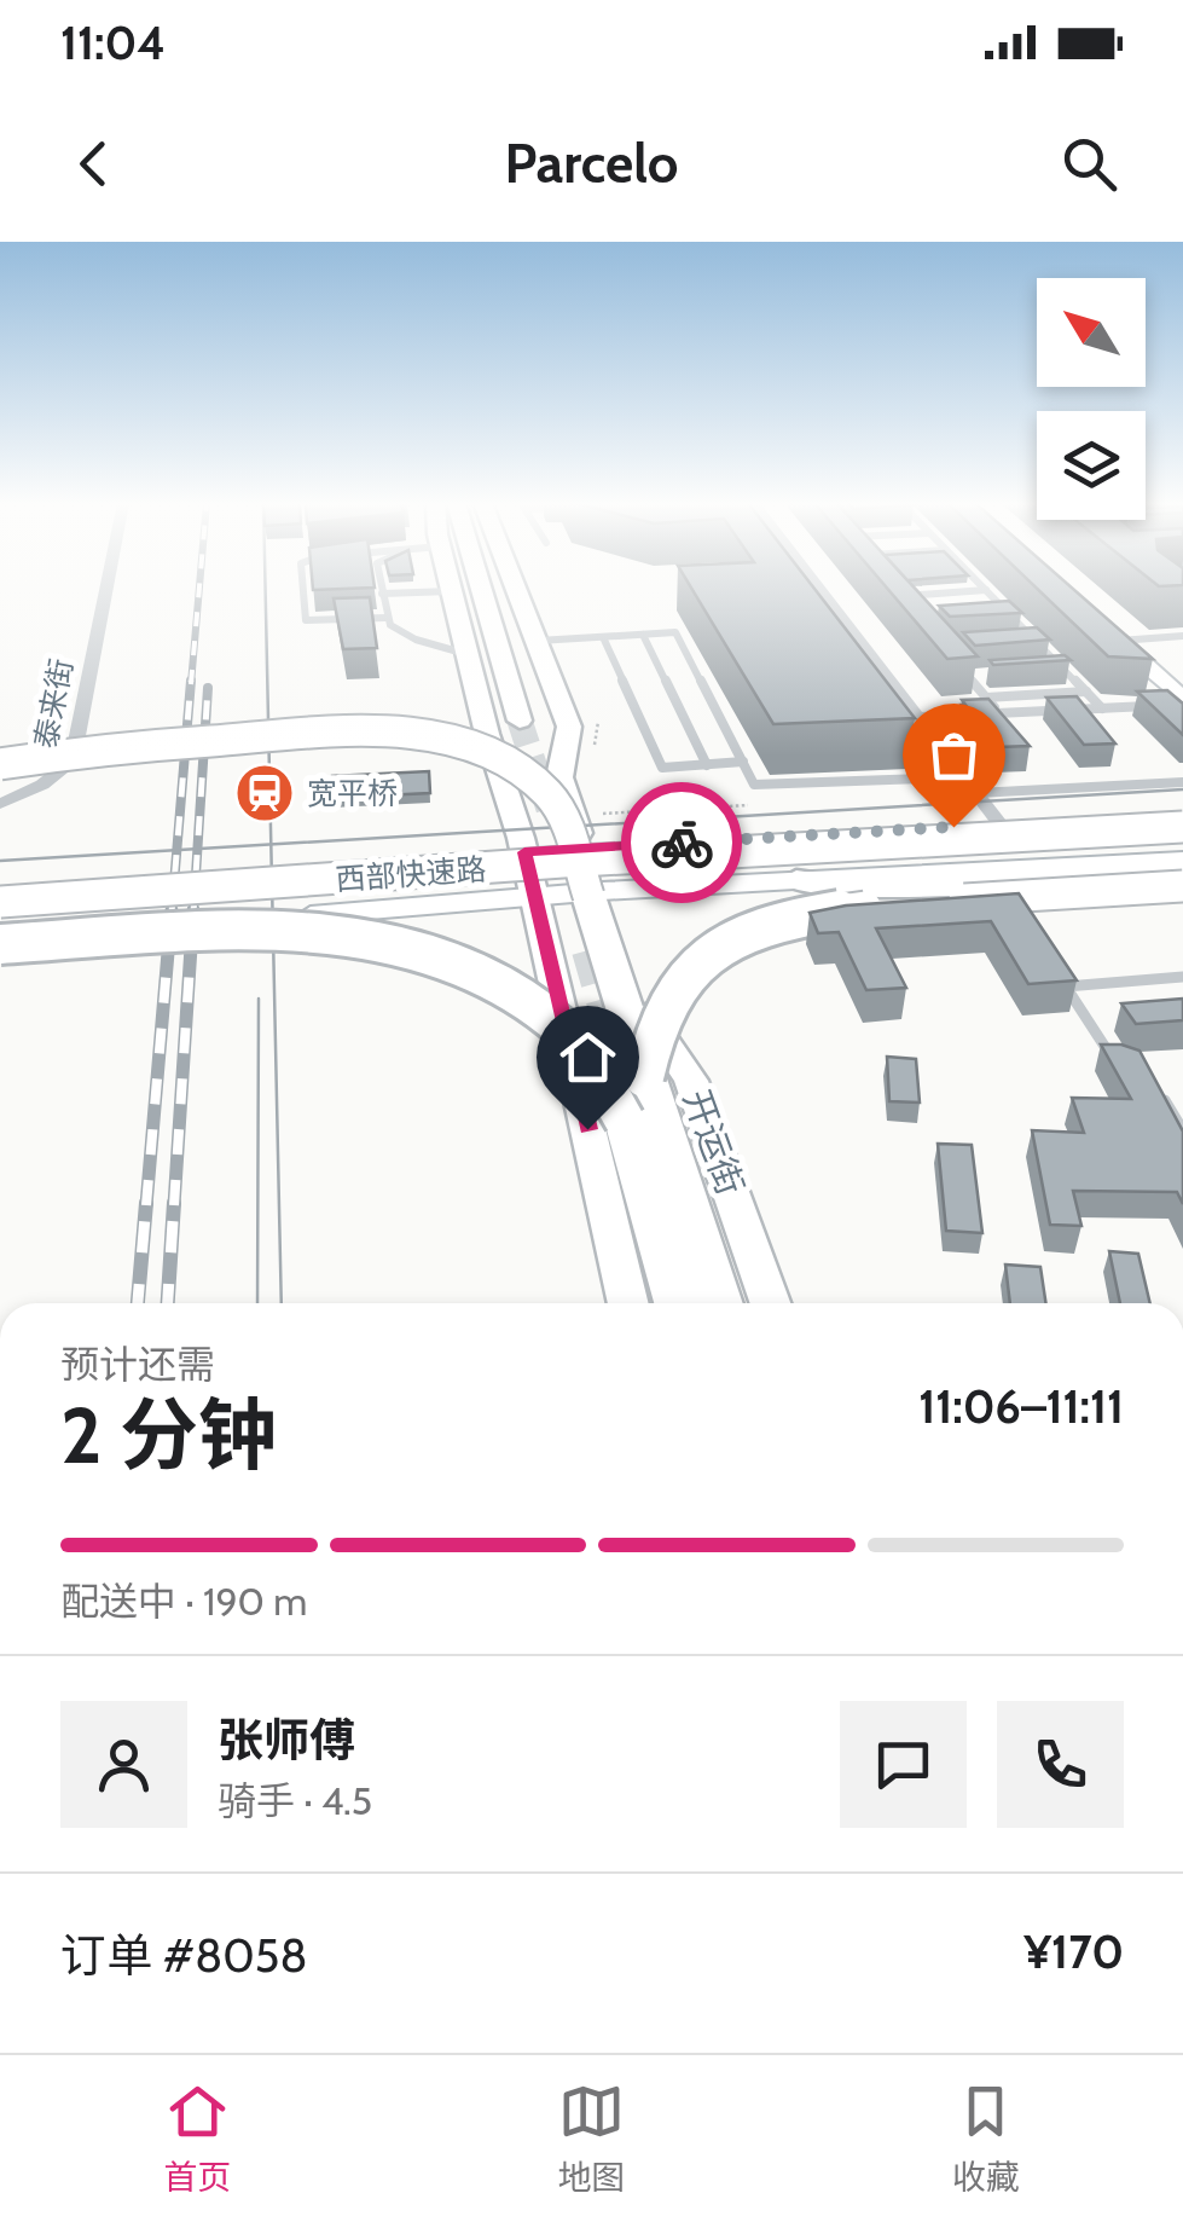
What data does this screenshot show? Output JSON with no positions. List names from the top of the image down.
{
  "streets": {
    "highway": ["西部快速路"],
    "main road": ["开运街"],
    "street": ["泰来街"]
  },
  "places": {
    "station": ["宽平桥"]
  },
  "north": "top left",
  "page": {
    "status": "11:04",
    "header": "Parcelo",
    "heading": ["2 分钟", "预计还需", "11:06–11:11"],
    "panel": [
      "张师傅",
      "骑手 · 4.5",
      "订单 #8058",
      "¥170"
    ],
    "bar": "配送中 · 190 m",
    "tabs": ["首页", "地图", "收藏"]
  }
}
